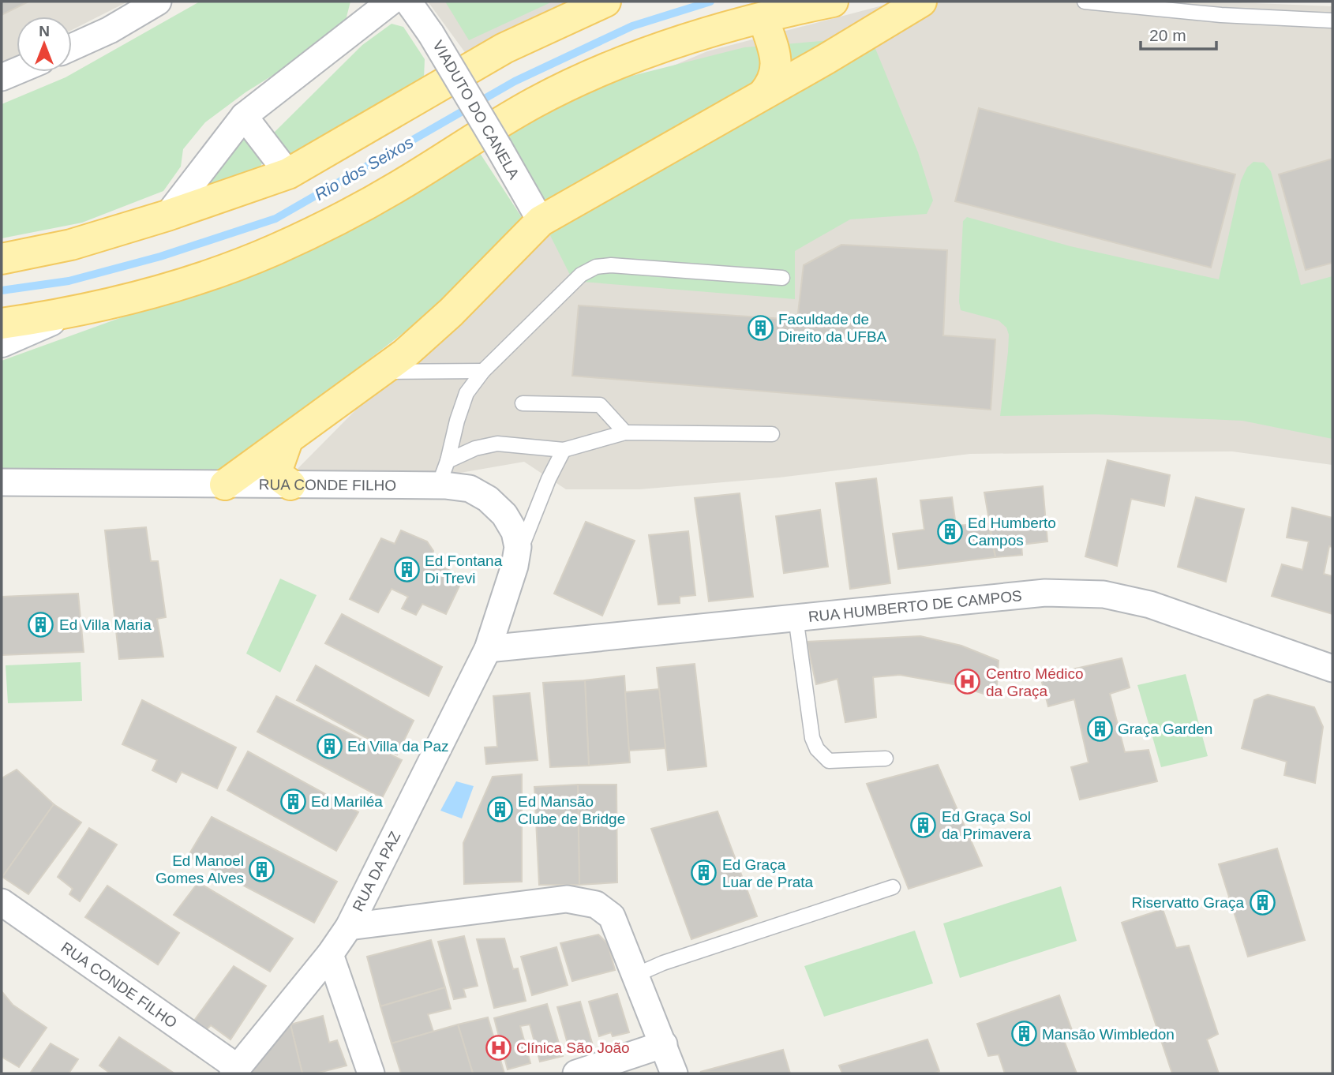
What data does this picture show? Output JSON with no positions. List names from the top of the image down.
{
  "streets": {
    "street": [
      "VIADUTO DO CANELA",
      "RUA CONDE FILHO",
      "RUA HUMBERTO DE CAMPOS",
      "RUA DA PAZ"
    ]
  },
  "crossings": [
    ["RUA CONDE FILHO", "RUA HUMBERTO DE CAMPOS"],
    ["RUA CONDE FILHO", "RUA DA PAZ"],
    ["RUA HUMBERTO DE CAMPOS", "RUA DA PAZ"]
  ],
  "water": ["Rio dos Seixos"],
  "places": {
    "building": [
      "Faculdade de Direito da UFBA",
      "Ed Humberto Campos",
      "Ed Fontana Di Trevi",
      "Ed Villa Maria",
      "Graça Garden",
      "Ed Villa da Paz",
      "Ed Mariléa",
      "Ed Mansão Clube de Bridge",
      "Ed Graça Sol da Primavera",
      "Ed Manoel Gomes Alves",
      "Ed Graça Luar de Prata",
      "Riservatto Graça",
      "Mansão Wimbledon"
    ],
    "hospital": ["Centro Médico da Graça", "Clínica São João"]
  },
  "scale_bar": "20 m",
  "north": "top"
}
